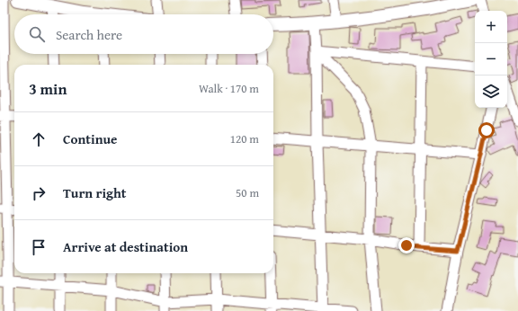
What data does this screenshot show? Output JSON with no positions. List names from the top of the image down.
{
  "page": {
    "map_buttons": ["+", "−"],
    "search": "Search here",
    "heading": ["3 min", "Walk · 170 m"],
    "list": [
      ["Continue", "120 m"],
      ["Turn right", "50 m"],
      "Arrive at destination"
    ]
  }
}
